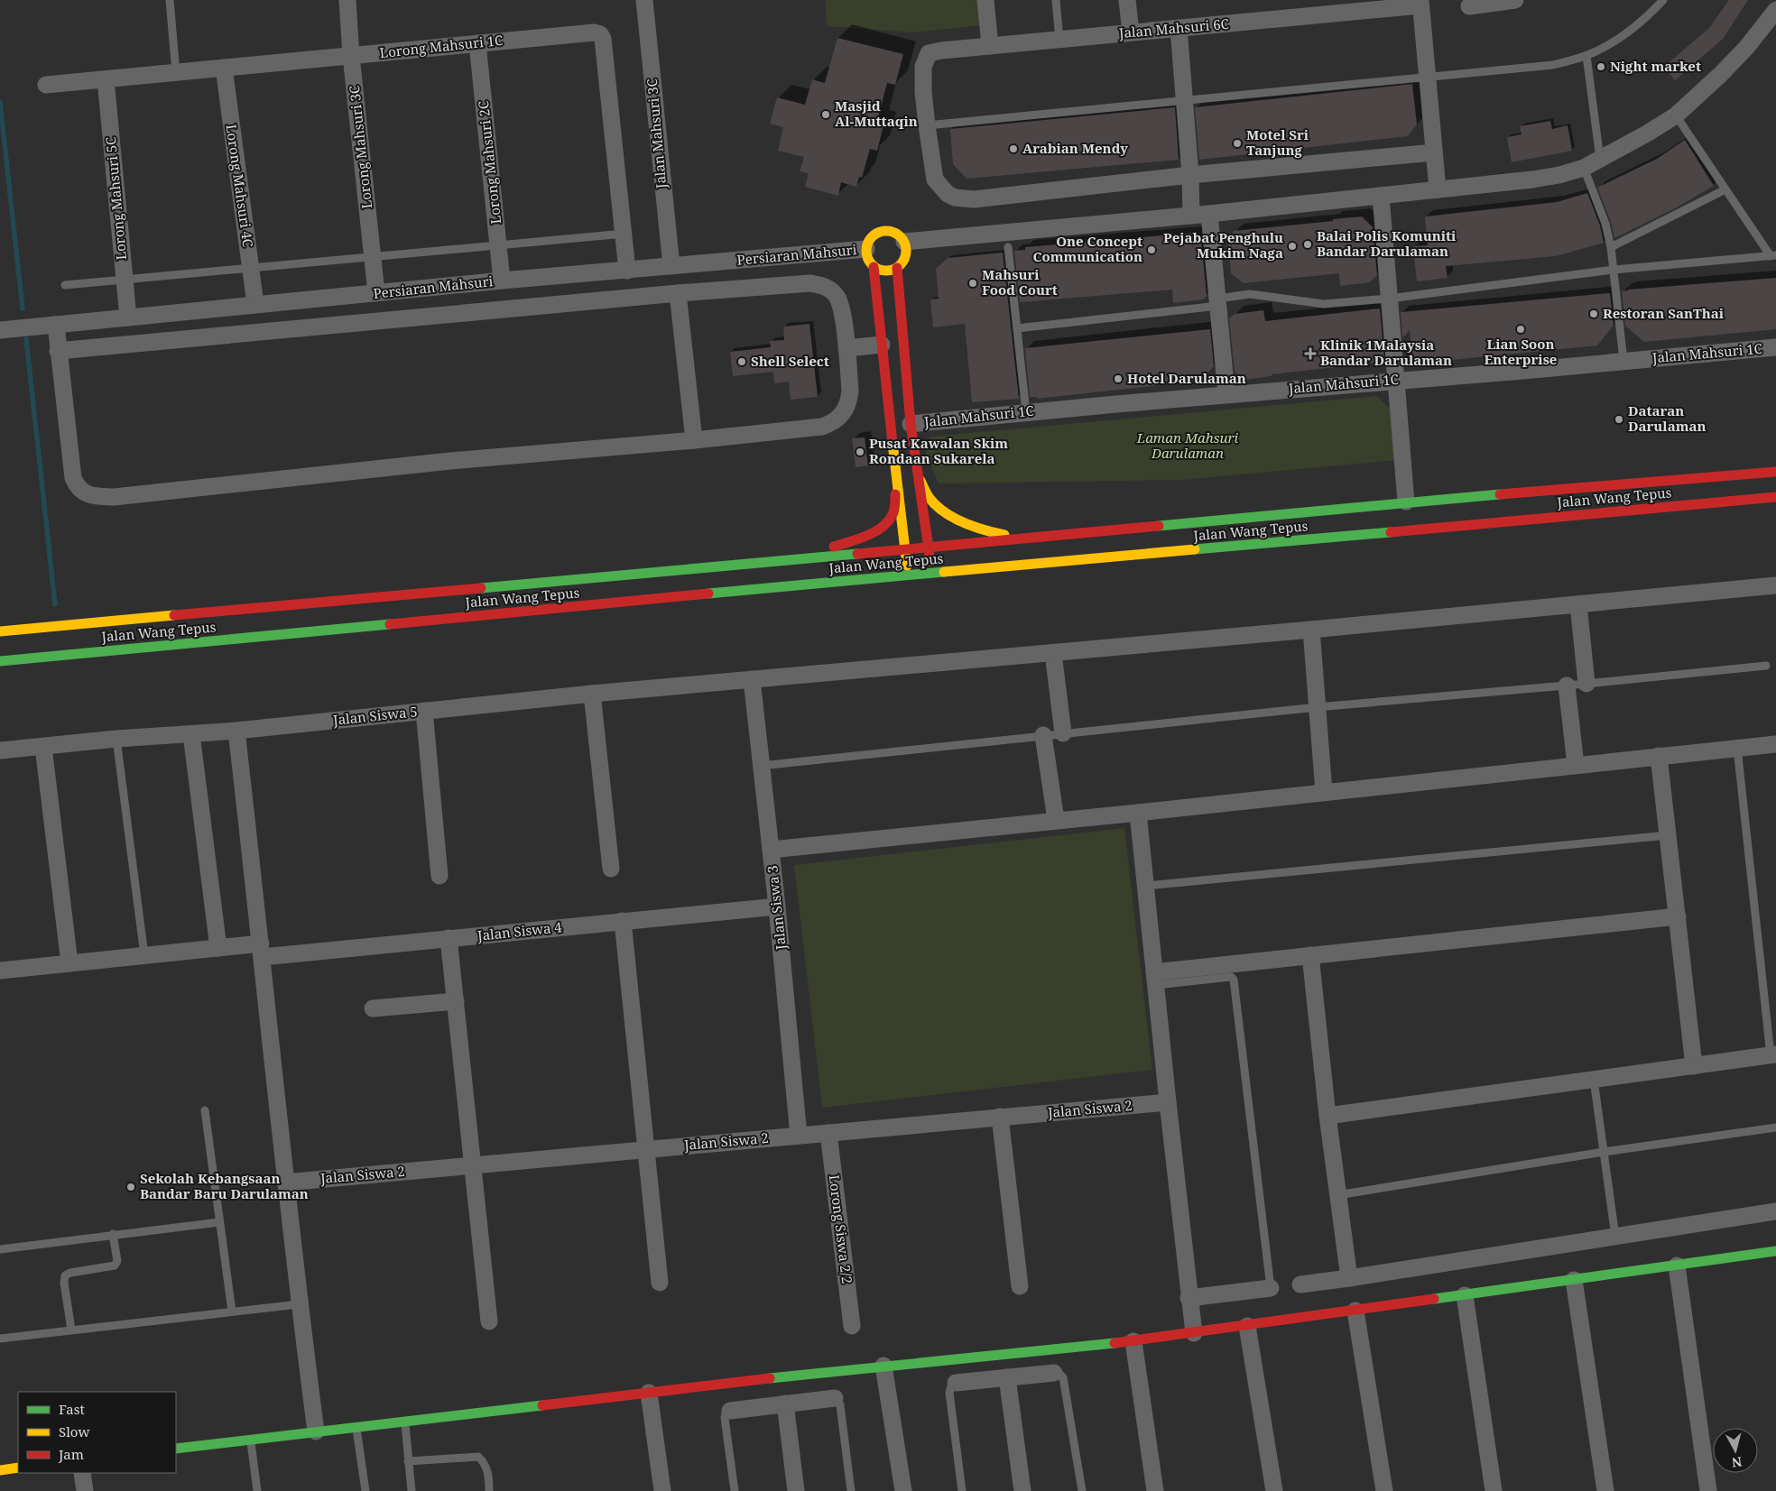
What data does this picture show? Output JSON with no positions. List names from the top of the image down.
{
  "streets": {
    "main road": ["Jalan Wang Tepus"],
    "street": [
      "Jalan Mahsuri 6C",
      "Lorong Mahsuri 1C",
      "Jalan Mahsuri 3C",
      "Lorong Mahsuri 3C",
      "Lorong Mahsuri 2C",
      "Lorong Mahsuri 4C",
      "Lorong Mahsuri 5C",
      "Persiaran Mahsuri",
      "Jalan Mahsuri 1C",
      "Jalan Siswa 5",
      "Jalan Siswa 3",
      "Jalan Siswa 4",
      "Jalan Siswa 2",
      "Lorong Siswa 2/2"
    ]
  },
  "crossings": [
    ["Lorong Mahsuri 1C", "Lorong Mahsuri 3C"],
    ["Lorong Mahsuri 1C", "Lorong Mahsuri 2C"],
    ["Lorong Mahsuri 1C", "Lorong Mahsuri 4C"],
    ["Lorong Mahsuri 1C", "Lorong Mahsuri 5C"],
    ["Lorong Mahsuri 1C", "Persiaran Mahsuri"],
    ["Jalan Mahsuri 3C", "Persiaran Mahsuri"],
    ["Lorong Mahsuri 3C", "Persiaran Mahsuri"],
    ["Lorong Mahsuri 2C", "Persiaran Mahsuri"],
    ["Lorong Mahsuri 4C", "Persiaran Mahsuri"],
    ["Lorong Mahsuri 5C", "Persiaran Mahsuri"],
    ["Jalan Siswa 5", "Jalan Siswa 3"],
    ["Jalan Siswa 3", "Jalan Siswa 4"],
    ["Jalan Siswa 3", "Jalan Siswa 2"],
    ["Jalan Siswa 2", "Lorong Siswa 2/2"]
  ],
  "parks": ["Laman Mahsuri Darulaman"],
  "places": {
    "other": [
      "Night market",
      "Masjid Al-Muttaqin",
      "Motel Sri Tanjung",
      "Arabian Mendy",
      "Balai Polis Komuniti Bandar Darulaman",
      "Pejabat Penghulu Mukim Naga",
      "One Concept Communication",
      "Mahsuri Food Court",
      "Restoran SanThai",
      "Lian Soon Enterprise",
      "Shell Select",
      "Hotel Darulaman",
      "Dataran Darulaman",
      "Pusat Kawalan Skim Rondaan Sukarela",
      "Sekolah Kebangsaan Bandar Baru Darulaman"
    ],
    "health": ["Klinik 1Malaysia Bandar Darulaman"]
  },
  "legend": ["Fast", "Slow", "Jam"],
  "north": "bottom"
}
